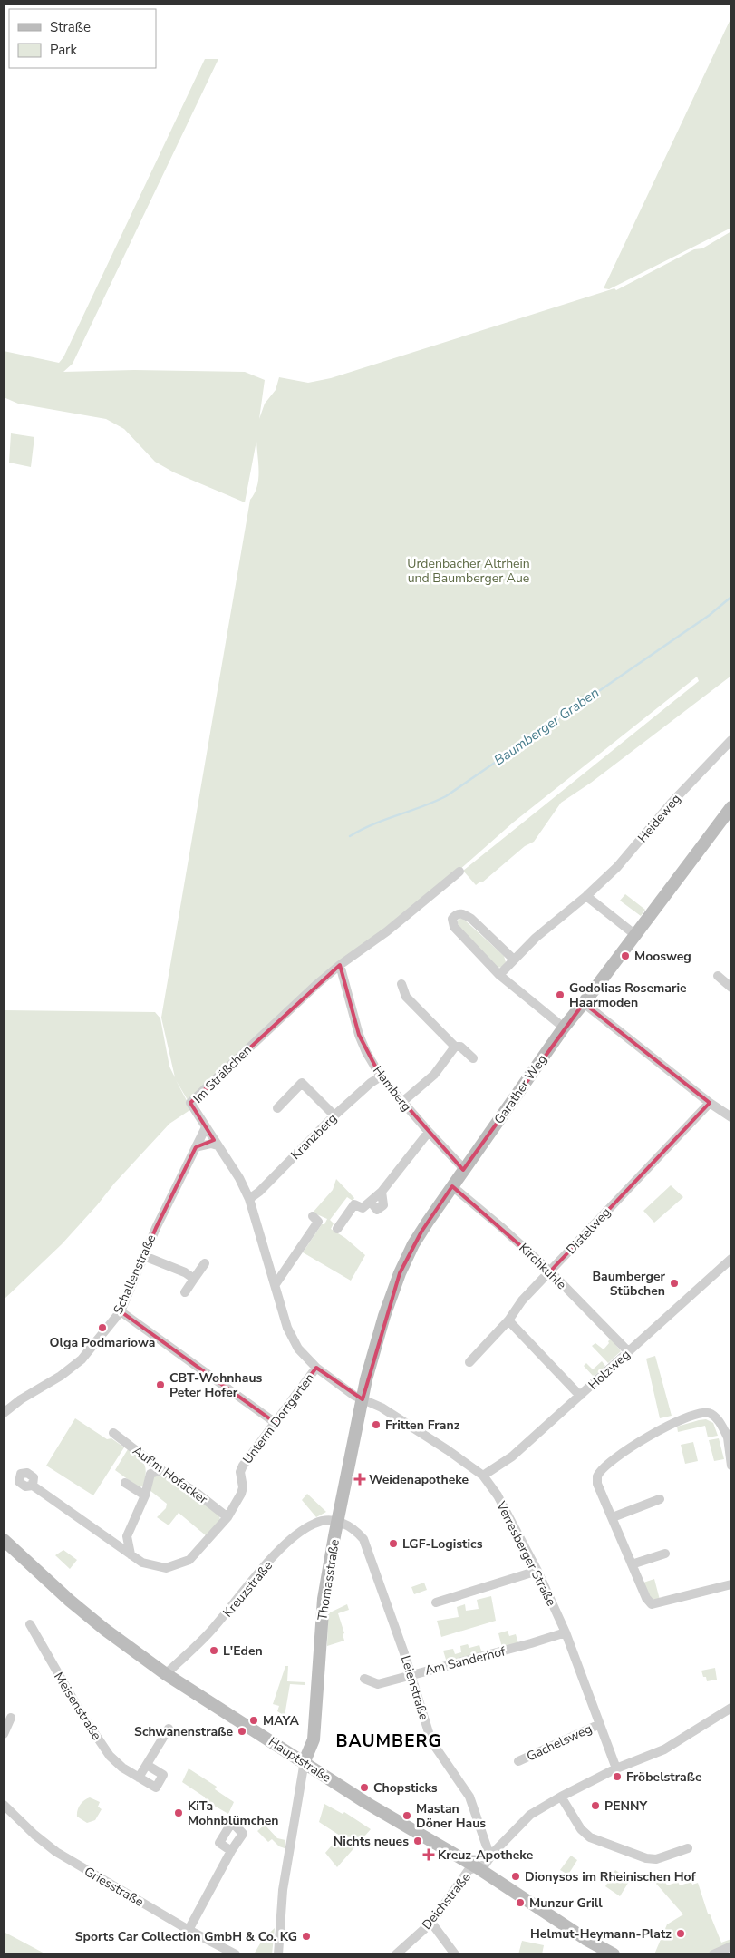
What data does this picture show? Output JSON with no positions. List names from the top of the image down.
{
  "streets": {
    "street": [
      "Heideweg",
      "Im Sträßchen",
      "Hamberg",
      "Garather Weg",
      "Kranzberg",
      "Distelweg",
      "Kirchkuhle",
      "Schallenstraße",
      "Holzweg",
      "Unterm Dorfgarten",
      "Auf'm Hofacker",
      "Verresberger Straße",
      "Thomasstraße",
      "Kreuzstraße",
      "Am Sanderhof",
      "Leienstraße",
      "Meisenstraße",
      "Gachelsweg",
      "Hauptstraße",
      "Griesstraße",
      "Deichstraße"
    ]
  },
  "crossings": [
    ["Im Sträßchen", "Hamberg"],
    ["Im Sträßchen", "Garather Weg"],
    ["Im Sträßchen", "Kranzberg"],
    ["Im Sträßchen", "Schallenstraße"],
    ["Im Sträßchen", "Unterm Dorfgarten"],
    ["Im Sträßchen", "Verresberger Straße"],
    ["Im Sträßchen", "Thomasstraße"],
    ["Hamberg", "Garather Weg"],
    ["Hamberg", "Kranzberg"],
    ["Garather Weg", "Kirchkuhle"],
    ["Garather Weg", "Verresberger Straße"],
    ["Garather Weg", "Thomasstraße"],
    ["Distelweg", "Kirchkuhle"],
    ["Kirchkuhle", "Holzweg"],
    ["Holzweg", "Verresberger Straße"],
    ["Unterm Dorfgarten", "Auf'm Hofacker"],
    ["Verresberger Straße", "Thomasstraße"],
    ["Verresberger Straße", "Am Sanderhof"],
    ["Verresberger Straße", "Gachelsweg"],
    ["Verresberger Straße", "Deichstraße"],
    ["Thomasstraße", "Kreuzstraße"],
    ["Thomasstraße", "Leienstraße"],
    ["Thomasstraße", "Hauptstraße"],
    ["Kreuzstraße", "Leienstraße"],
    ["Kreuzstraße", "Hauptstraße"],
    ["Am Sanderhof", "Leienstraße"],
    ["Leienstraße", "Deichstraße"],
    ["Hauptstraße", "Deichstraße"]
  ],
  "districts": ["BAUMBERG"],
  "water": ["Baumberger Graben"],
  "parks": ["Urdenbacher Altrhein und Baumberger Aue"],
  "places": {
    "other": [
      "Moosweg",
      "Godolias Rosemarie Haarmoden",
      "Baumberger Stübchen",
      "Olga Podmariowa",
      "CBT-Wohnhaus Peter Hofer",
      "Fritten Franz",
      "LGF-Logistics",
      "L'Eden",
      "MAYA",
      "Schwanenstraße",
      "Fröbelstraße",
      "Chopsticks",
      "PENNY",
      "KiTa Mohnblümchen",
      "Mastan Döner Haus",
      "Nichts neues",
      "Dionysos im Rheinischen Hof",
      "Munzur Grill",
      "Helmut-Heymann-Platz",
      "Sports Car Collection GmbH & Co. KG"
    ],
    "health": ["Weidenapotheke", "Kreuz-Apotheke"]
  },
  "legend": ["Straße", "Park"]
}
